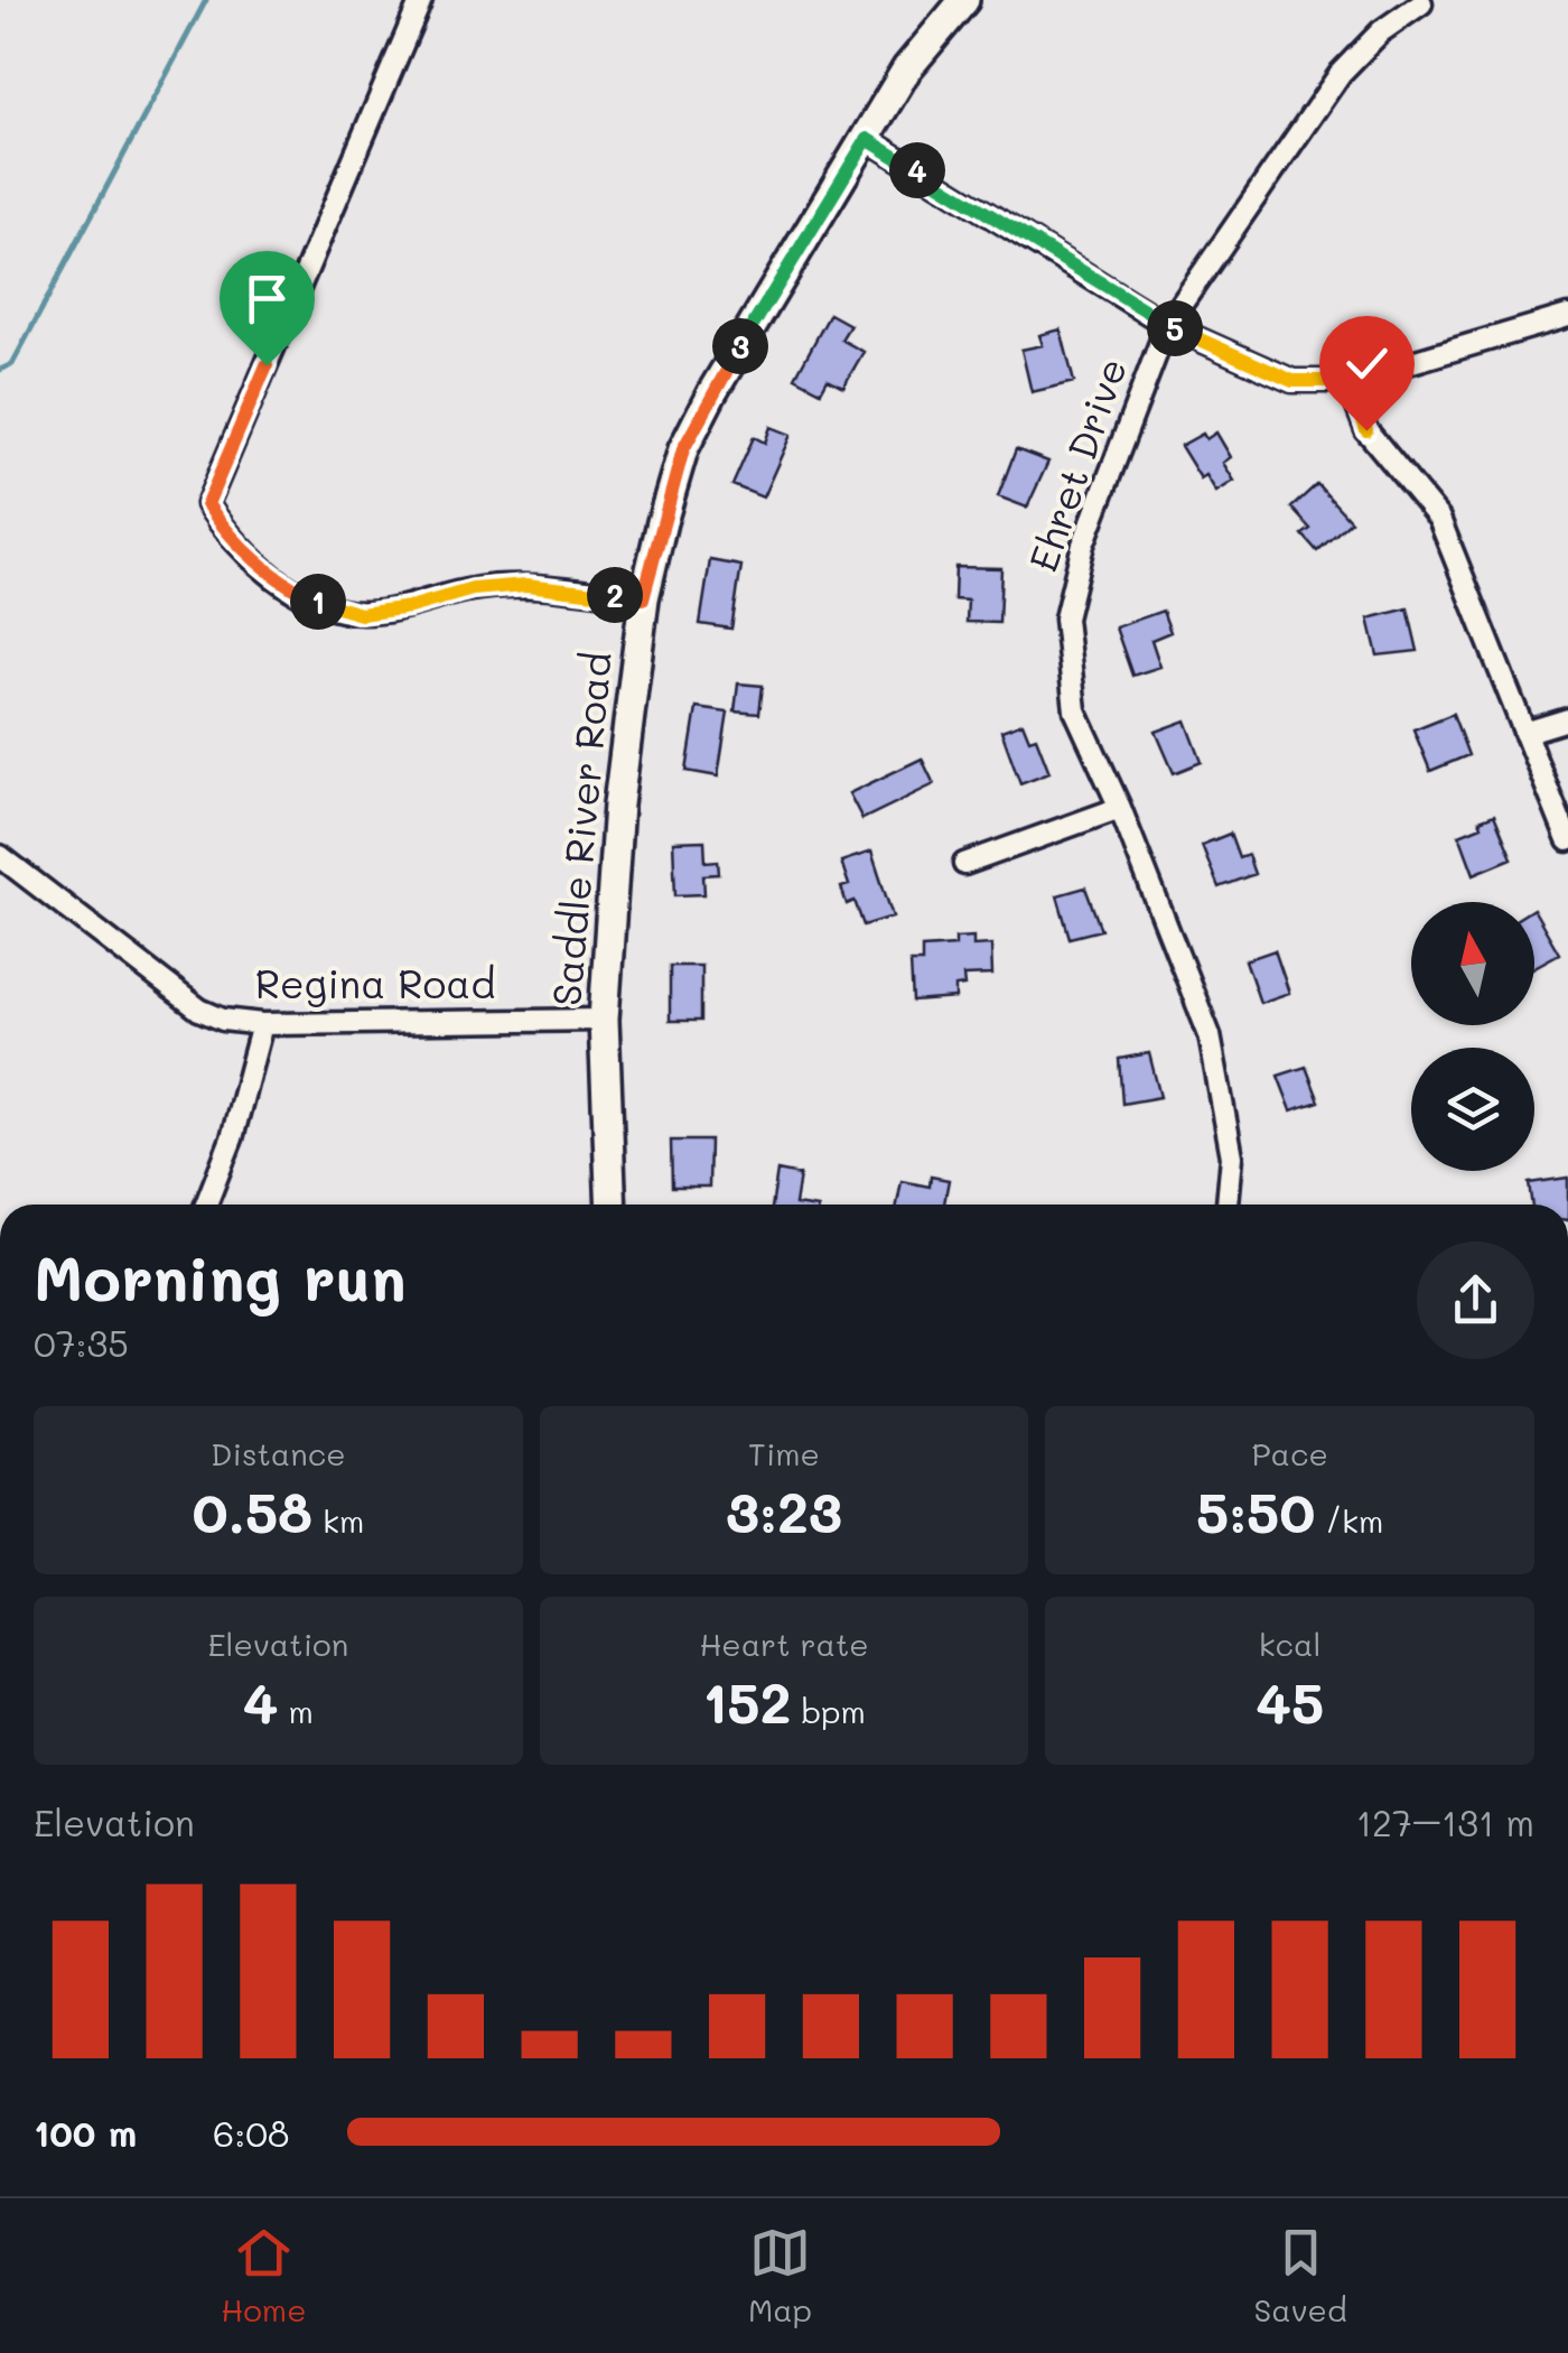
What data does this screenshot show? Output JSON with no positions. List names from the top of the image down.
{
  "streets": {
    "main road": ["Saddle River Road"],
    "street": ["Ehret Drive", "Regina Road"]
  },
  "crossings": [
    ["Saddle River Road", "Regina Road"]
  ],
  "north": "top",
  "page": {
    "pins": [
      "4",
      "5",
      "3",
      "2",
      "1"
    ],
    "heading": ["Morning run", "07:35"],
    "stats": [
      ["Distance", "0.58 km"],
      ["Time", "3:23"],
      ["Pace", "5:50 /km"],
      ["Elevation", "4 m"],
      ["Heart rate", "152 bpm"],
      ["kcal", "45"]
    ],
    "chart": ["Elevation", "127–131 m"],
    "list": [
      {
        "name": "100 m",
        "note": "6:08"
      }
    ],
    "tabs": ["Home", "Map", "Saved"]
  }
}
